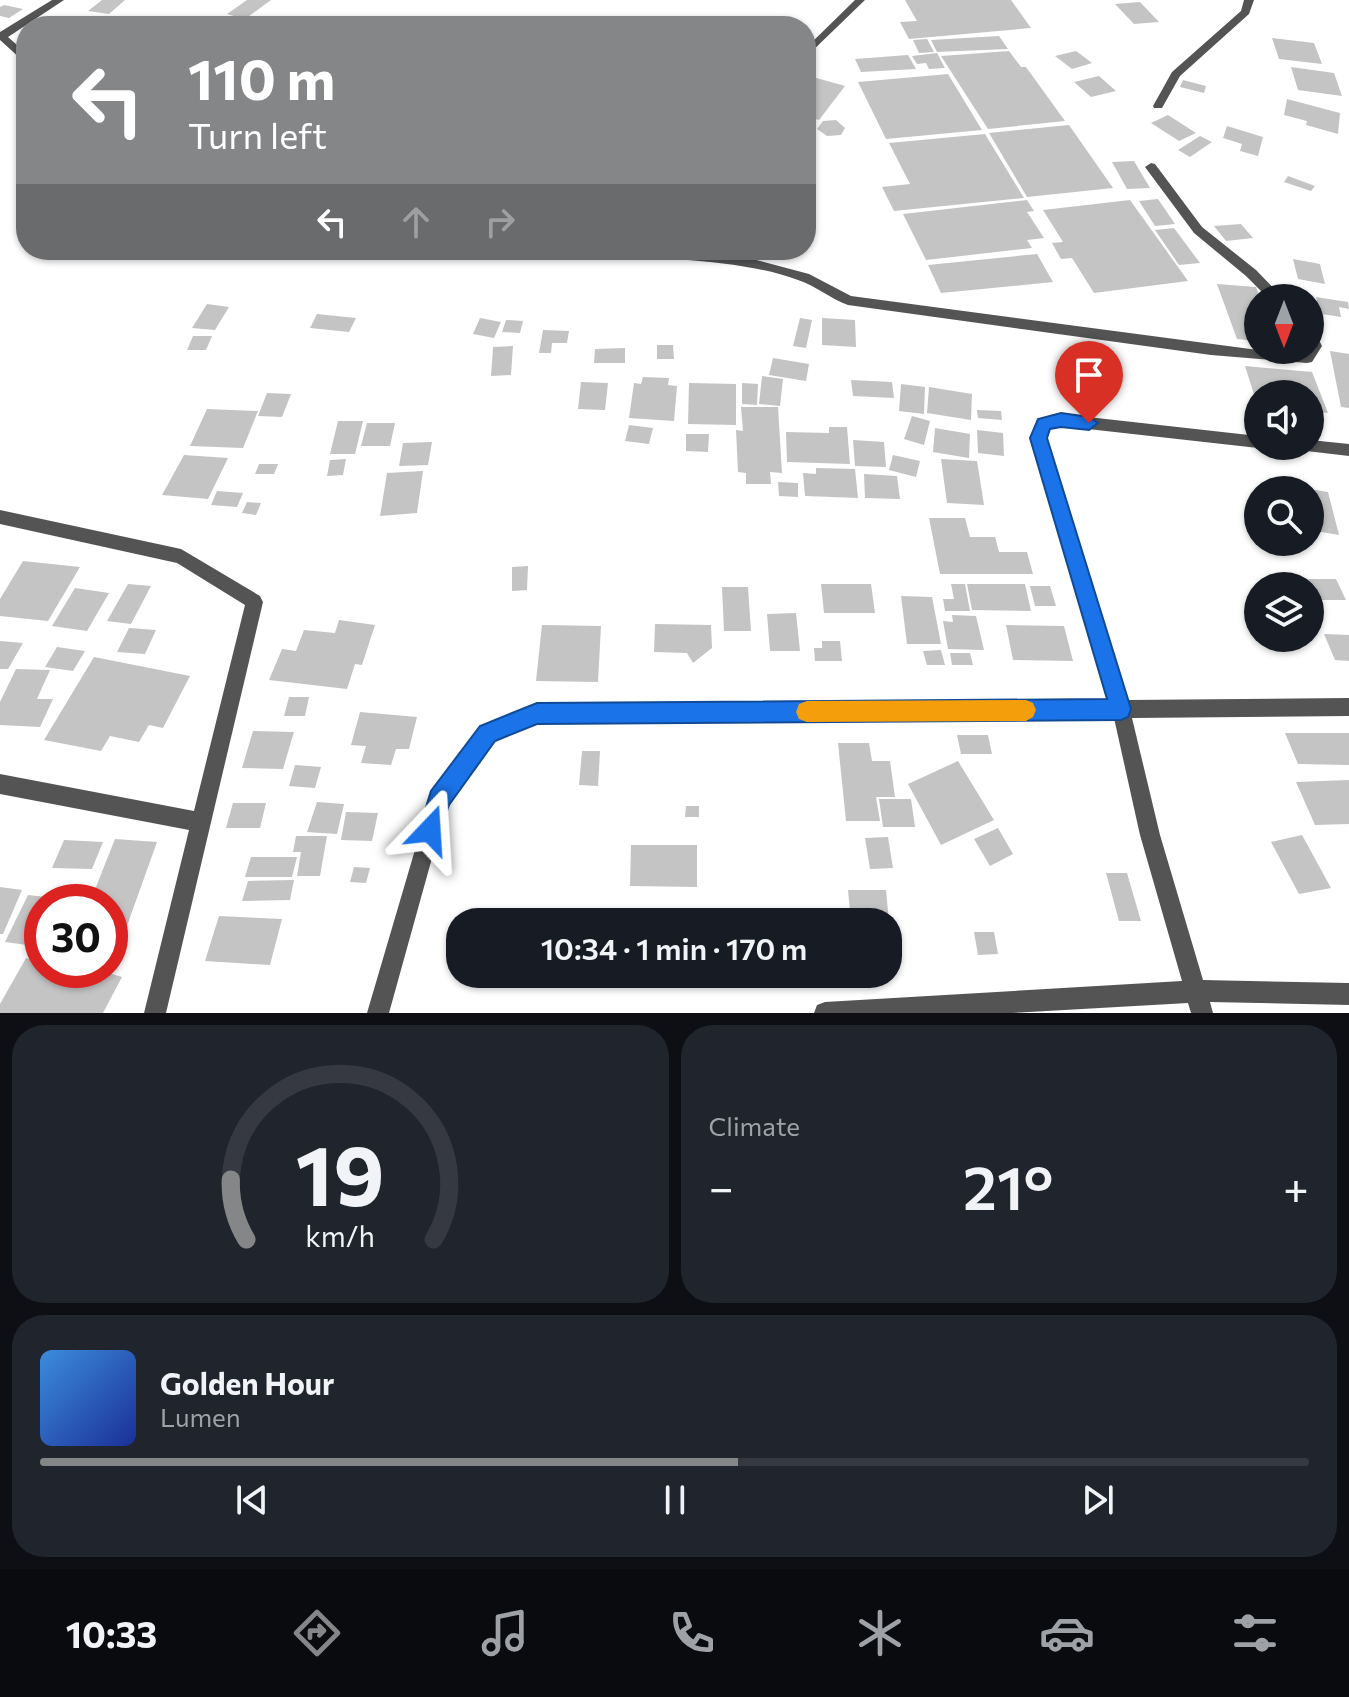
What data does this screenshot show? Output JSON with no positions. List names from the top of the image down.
{
  "north": "bottom",
  "page": {
    "turn": ["110 m", "Turn left"],
    "limit": "30",
    "trip": "10:34 · 1 min · 170 m",
    "tile": "Climate",
    "heat": ["−", "21°", "+"],
    "song": ["Golden Hour", "Lumen"],
    "tabs": "10:33",
    "gauge": ["19", "km/h"]
  }
}
